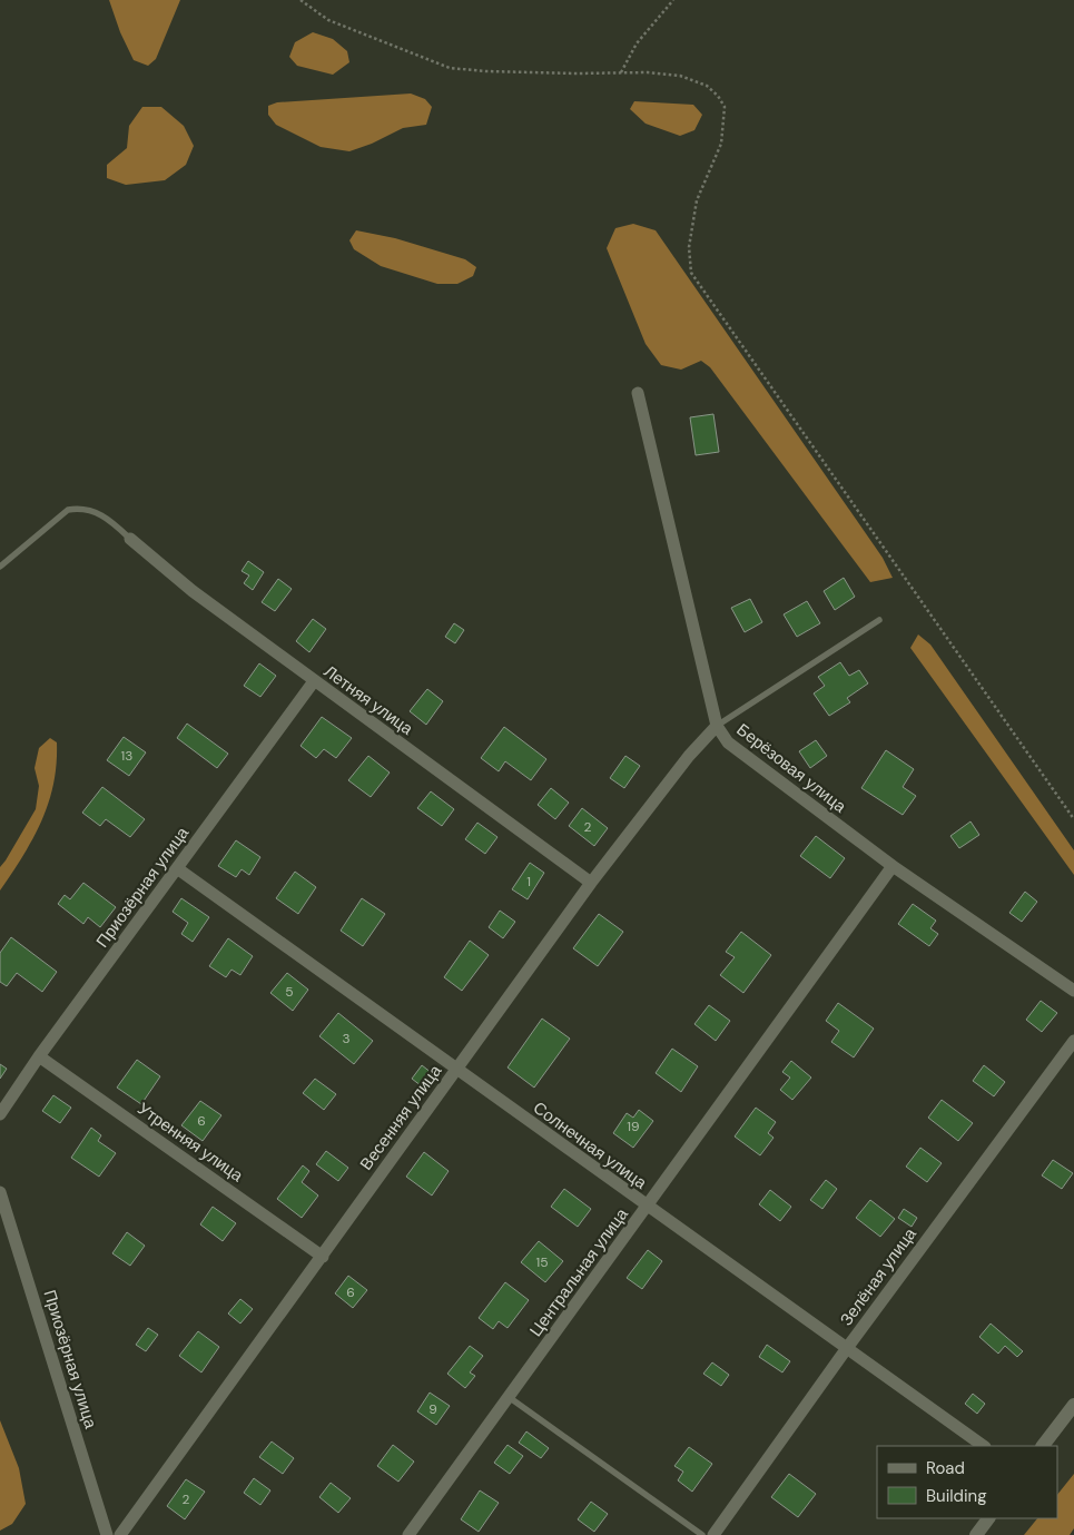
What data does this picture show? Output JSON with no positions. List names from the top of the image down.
{
  "streets": {
    "street": [
      "Летняя улица",
      "Берёзовая улица",
      "Приозёрная улица",
      "Весенняя улица",
      "Утренняя улица",
      "Солнечная улица",
      "Центральная улица",
      "Зелёная улица"
    ]
  },
  "crossings": [
    ["Летняя улица", "Приозёрная улица"],
    ["Летняя улица", "Весенняя улица"],
    ["Берёзовая улица", "Весенняя улица"],
    ["Берёзовая улица", "Центральная улица"],
    ["Приозёрная улица", "Утренняя улица"],
    ["Приозёрная улица", "Солнечная улица"],
    ["Весенняя улица", "Утренняя улица"],
    ["Весенняя улица", "Солнечная улица"],
    ["Солнечная улица", "Центральная улица"],
    ["Солнечная улица", "Зелёная улица"]
  ],
  "house_numbers": [
    "13",
    "2",
    "1",
    "5",
    "3",
    "6",
    "19",
    "15",
    "6",
    "9",
    "2"
  ],
  "legend": ["Road", "Building"]
}
